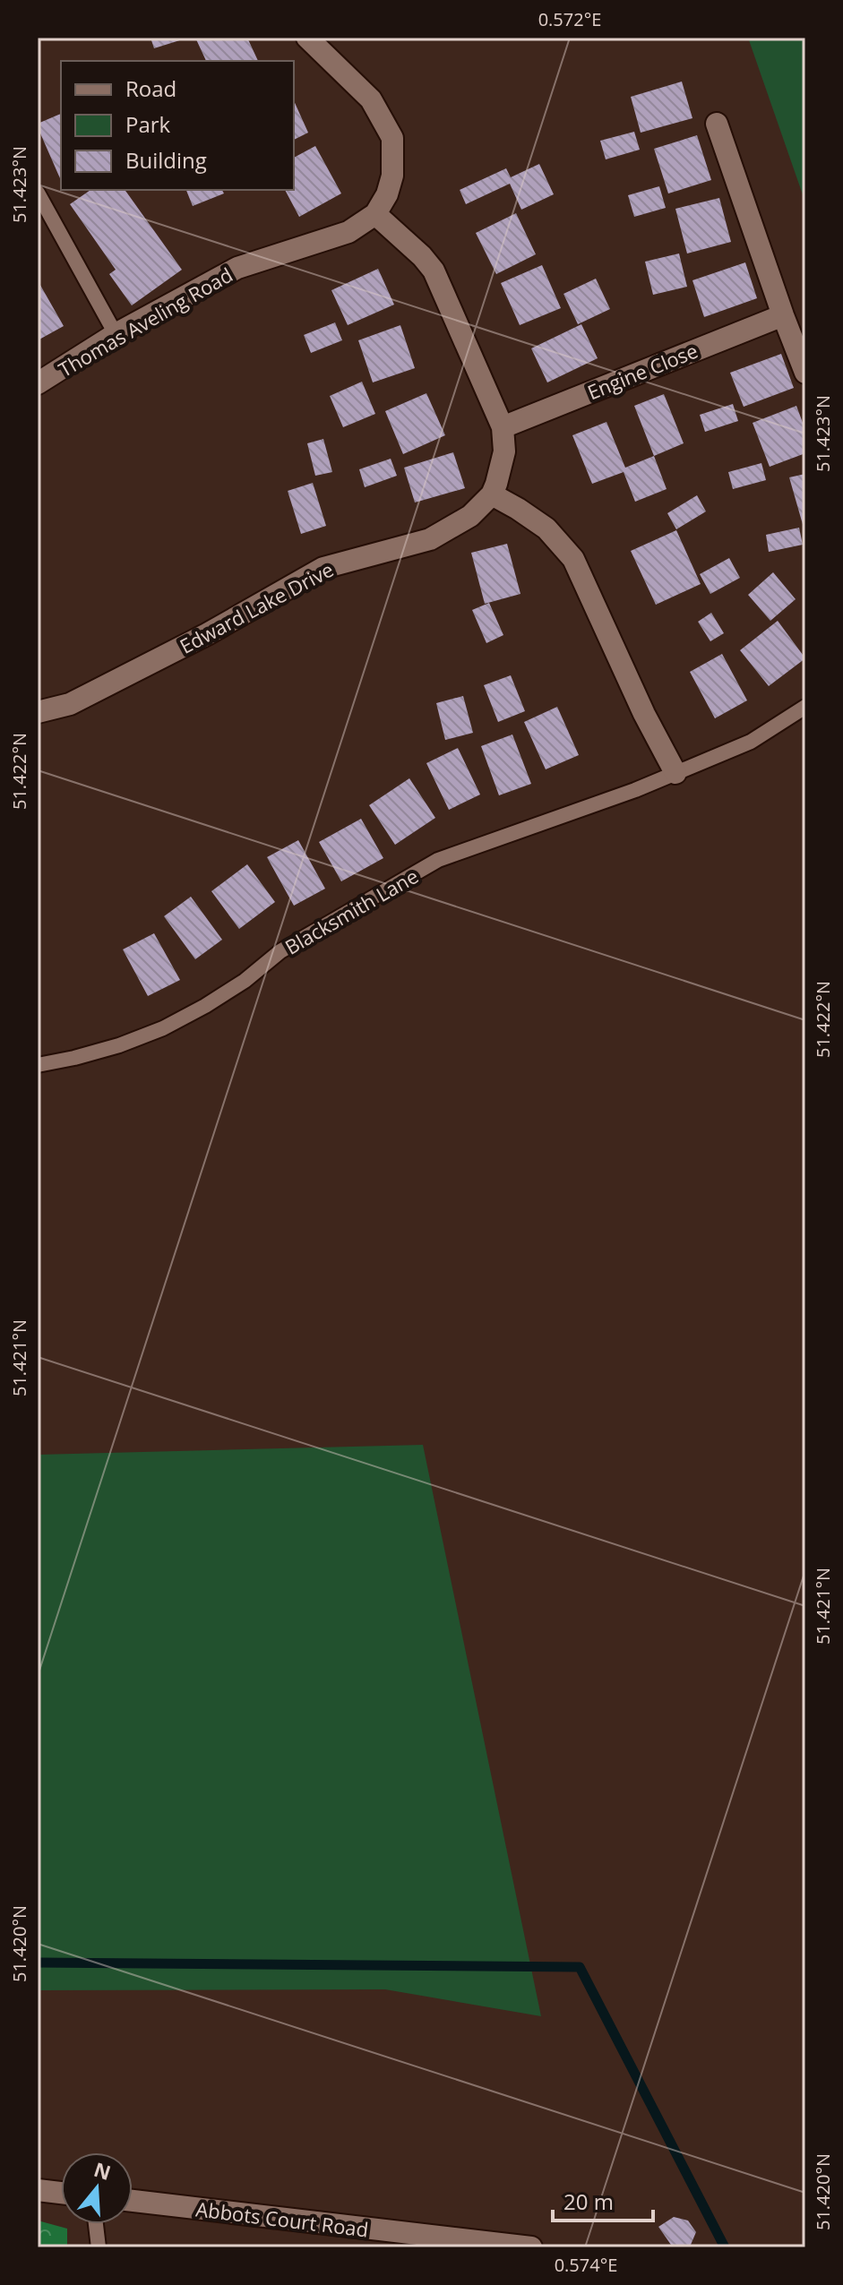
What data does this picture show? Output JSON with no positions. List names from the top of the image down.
{
  "streets": {
    "street": [
      "Thomas Aveling Road",
      "Engine Close",
      "Edward Lake Drive",
      "Abbots Court Road"
    ],
    "lane": ["Blacksmith Lane"]
  },
  "crossings": [
    ["Thomas Aveling Road", "Edward Lake Drive"],
    ["Engine Close", "Edward Lake Drive"]
  ],
  "legend": ["Road", "Park", "Building"],
  "scale_bar": "20 m",
  "north": "top",
  "coordinates": [
    "0.572°E",
    "51.423°N",
    "51.422°N",
    "51.421°N",
    "51.420°N",
    "0.574°E"
  ]
}
